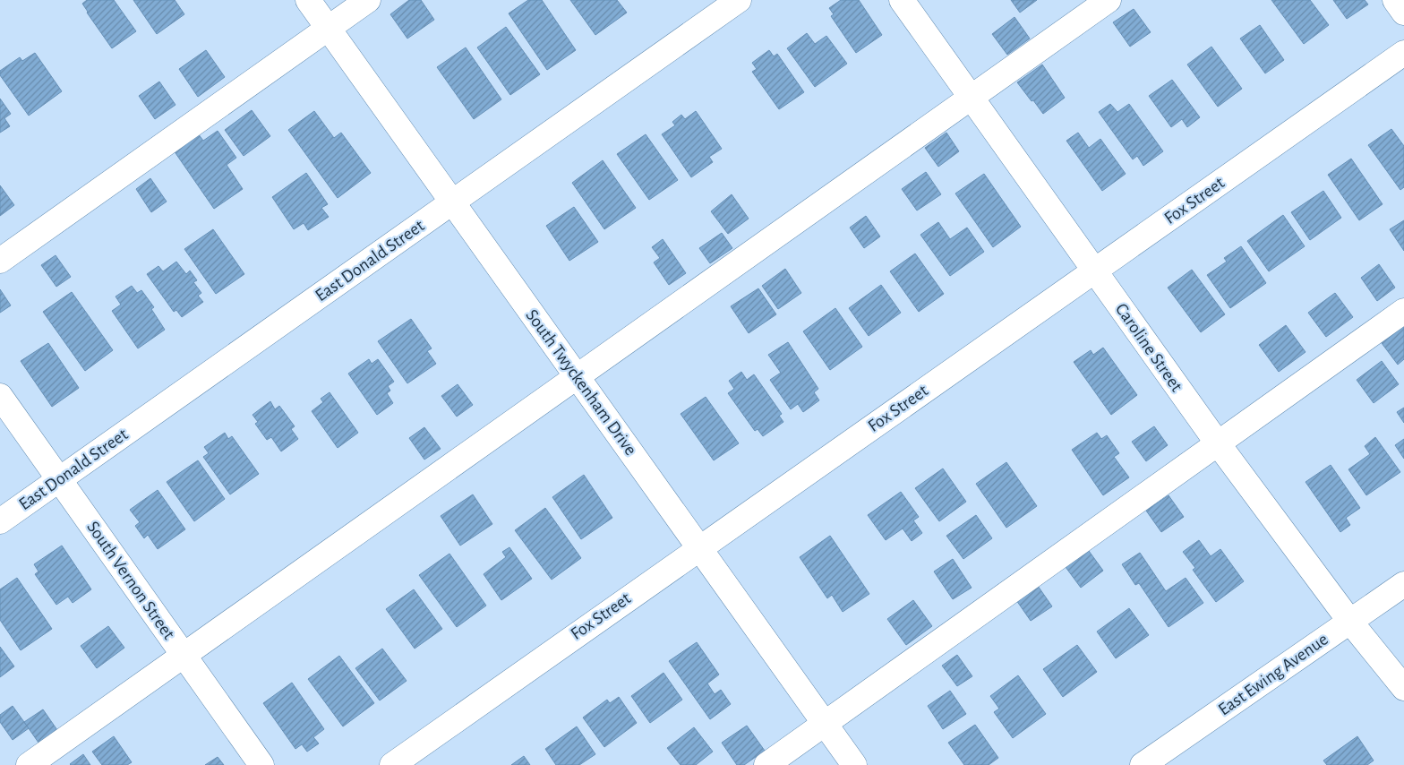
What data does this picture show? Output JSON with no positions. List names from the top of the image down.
{
  "streets": {
    "street": [
      "Fox Street",
      "East Donald Street",
      "Caroline Street",
      "South Twyckenham Drive",
      "South Vernon Street",
      "East Ewing Avenue"
    ]
  },
  "crossings": [
    ["Fox Street", "Caroline Street"],
    ["Fox Street", "South Twyckenham Drive"],
    ["East Donald Street", "South Twyckenham Drive"],
    ["East Donald Street", "South Vernon Street"],
    ["Caroline Street", "East Ewing Avenue"]
  ]
}
